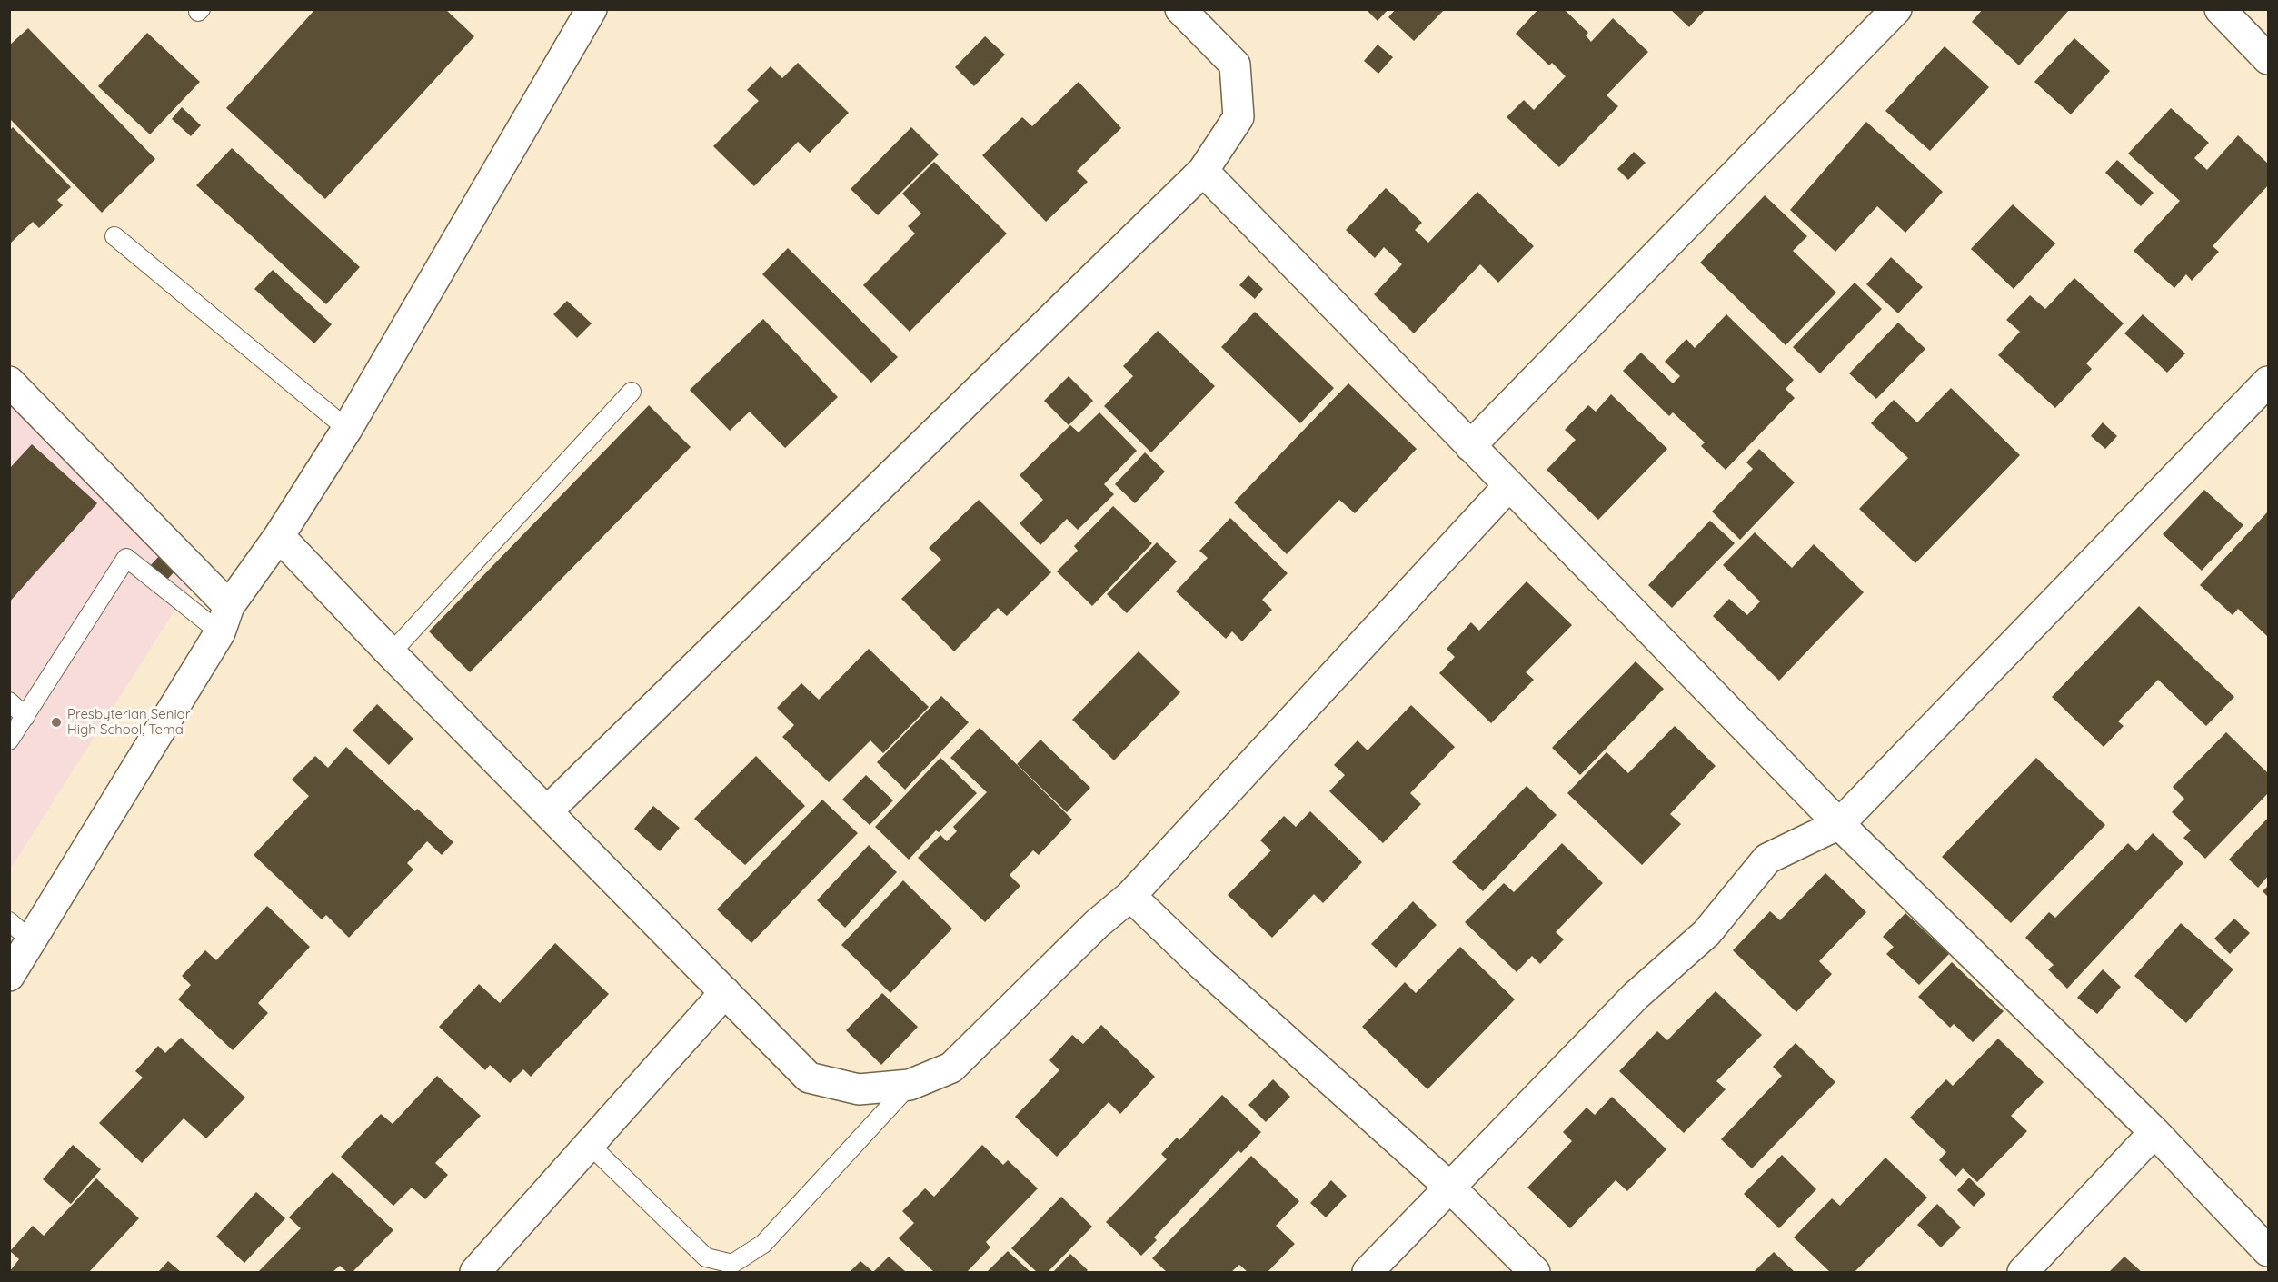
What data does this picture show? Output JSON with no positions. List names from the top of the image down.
{
  "places": ["Presbyterian Senior High School, Tema"]
}
